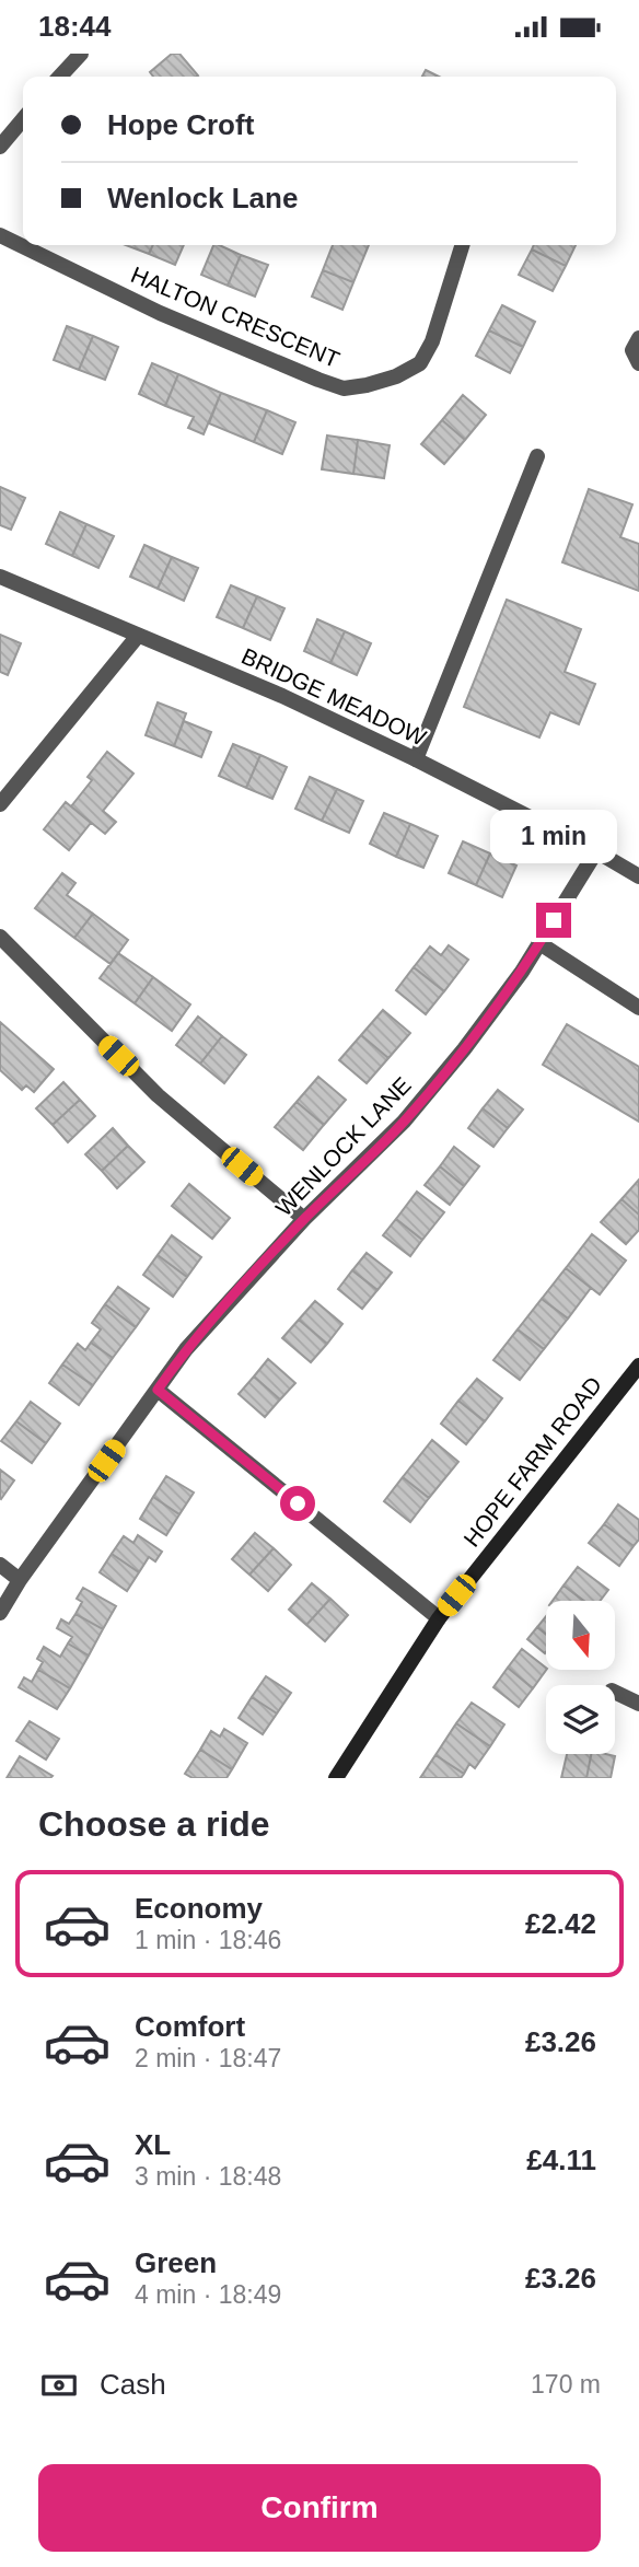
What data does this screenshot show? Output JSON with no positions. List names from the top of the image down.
{
  "streets": {
    "street": [
      "HALTON CRESCENT",
      "BRIDGE MEADOW",
      "WENLOCK LANE",
      "HOPE FARM ROAD"
    ]
  },
  "crossings": [
    ["BRIDGE MEADOW", "WENLOCK LANE"]
  ],
  "north": "bottom",
  "page": {
    "status": "18:44",
    "banner": ["Hope Croft", "Wenlock Lane"],
    "bubble": "1 min",
    "heading": "Choose a ride",
    "list": [
      {
        "name": "Economy",
        "note": "1 min · 18:46",
        "value": "£2.42"
      },
      {
        "name": "Comfort",
        "note": "2 min · 18:47",
        "value": "£3.26"
      },
      {
        "name": "XL",
        "note": "3 min · 18:48",
        "value": "£4.11"
      },
      {
        "name": "Green",
        "note": "4 min · 18:49",
        "value": "£3.26"
      }
    ],
    "pay": ["Cash", "170 m"],
    "buttons": "Confirm"
  }
}
